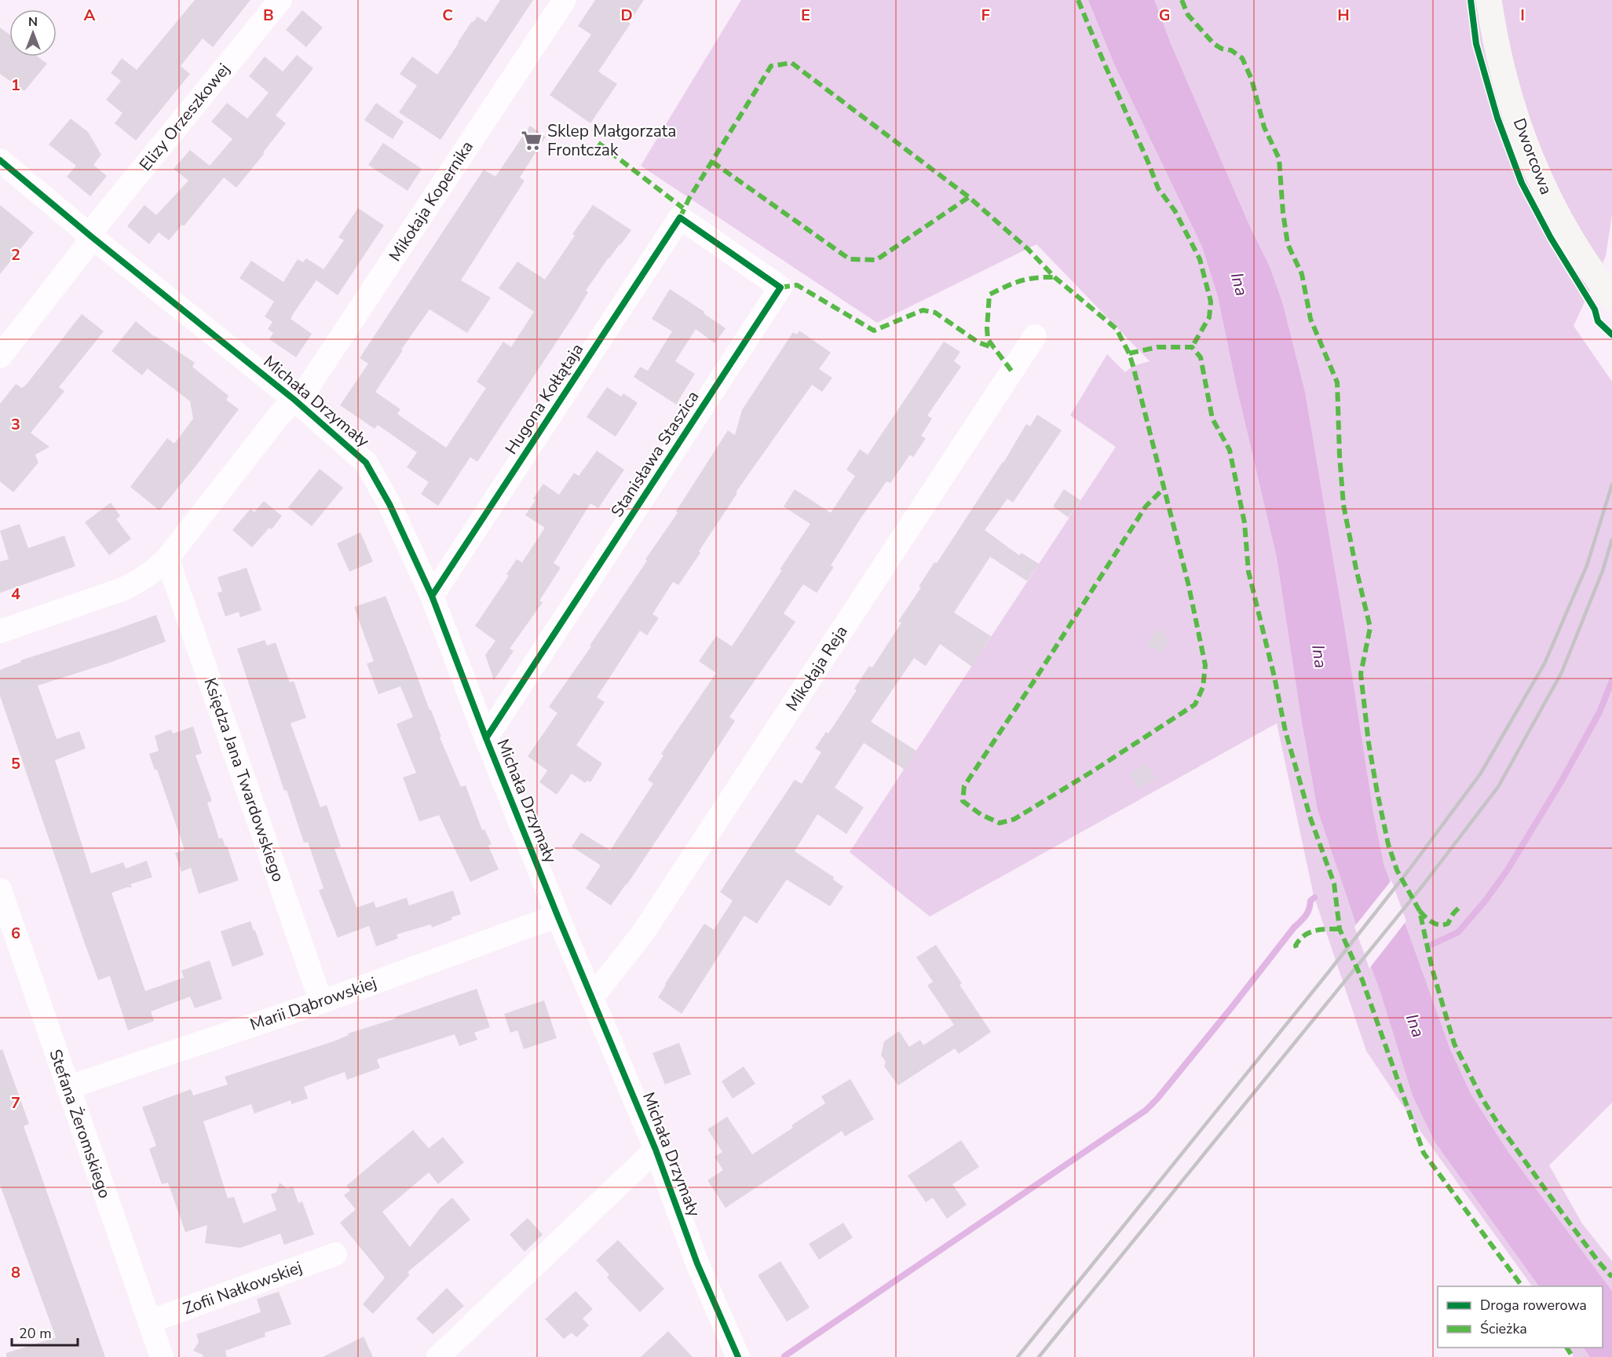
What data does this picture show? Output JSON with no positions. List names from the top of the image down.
{
  "streets": {
    "street": [
      "Elizy Orzeszkowej",
      "Dworcowa",
      "Mikołaja Kopernika",
      "Hugona Kołłątaja",
      "Michała Drzymały",
      "Stanisława Staszica",
      "Mikołaja Reja",
      "Księdza Jana Twardowskiego",
      "Marii Dąbrowskiej",
      "Stefana Żeromskiego",
      "Zofii Nałkowskiej"
    ]
  },
  "crossings": [
    ["Elizy Orzeszkowej", "Michała Drzymały"],
    ["Mikołaja Kopernika", "Michała Drzymały"],
    ["Mikołaja Kopernika", "Księdza Jana Twardowskiego"],
    ["Hugona Kołłątaja", "Michała Drzymały"],
    ["Hugona Kołłątaja", "Stanisława Staszica"],
    ["Michała Drzymały", "Stanisława Staszica"],
    ["Michała Drzymały", "Mikołaja Reja"],
    ["Michała Drzymały", "Marii Dąbrowskiej"],
    ["Księdza Jana Twardowskiego", "Marii Dąbrowskiej"],
    ["Marii Dąbrowskiej", "Stefana Żeromskiego"],
    ["Stefana Żeromskiego", "Zofii Nałkowskiej"]
  ],
  "water": ["Ina"],
  "places": {
    "supermarket": ["Sklep Małgorzata Frontczak"]
  },
  "legend": ["Droga rowerowa", "Ścieżka"],
  "scale_bar": "20 m",
  "north": "top",
  "grid": {
    "columns": [
      "A",
      "B",
      "C",
      "D",
      "E",
      "F",
      "G",
      "H",
      "I"
    ],
    "rows": [
      "1",
      "2",
      "3",
      "4",
      "5",
      "6",
      "7",
      "8"
    ]
  }
}
